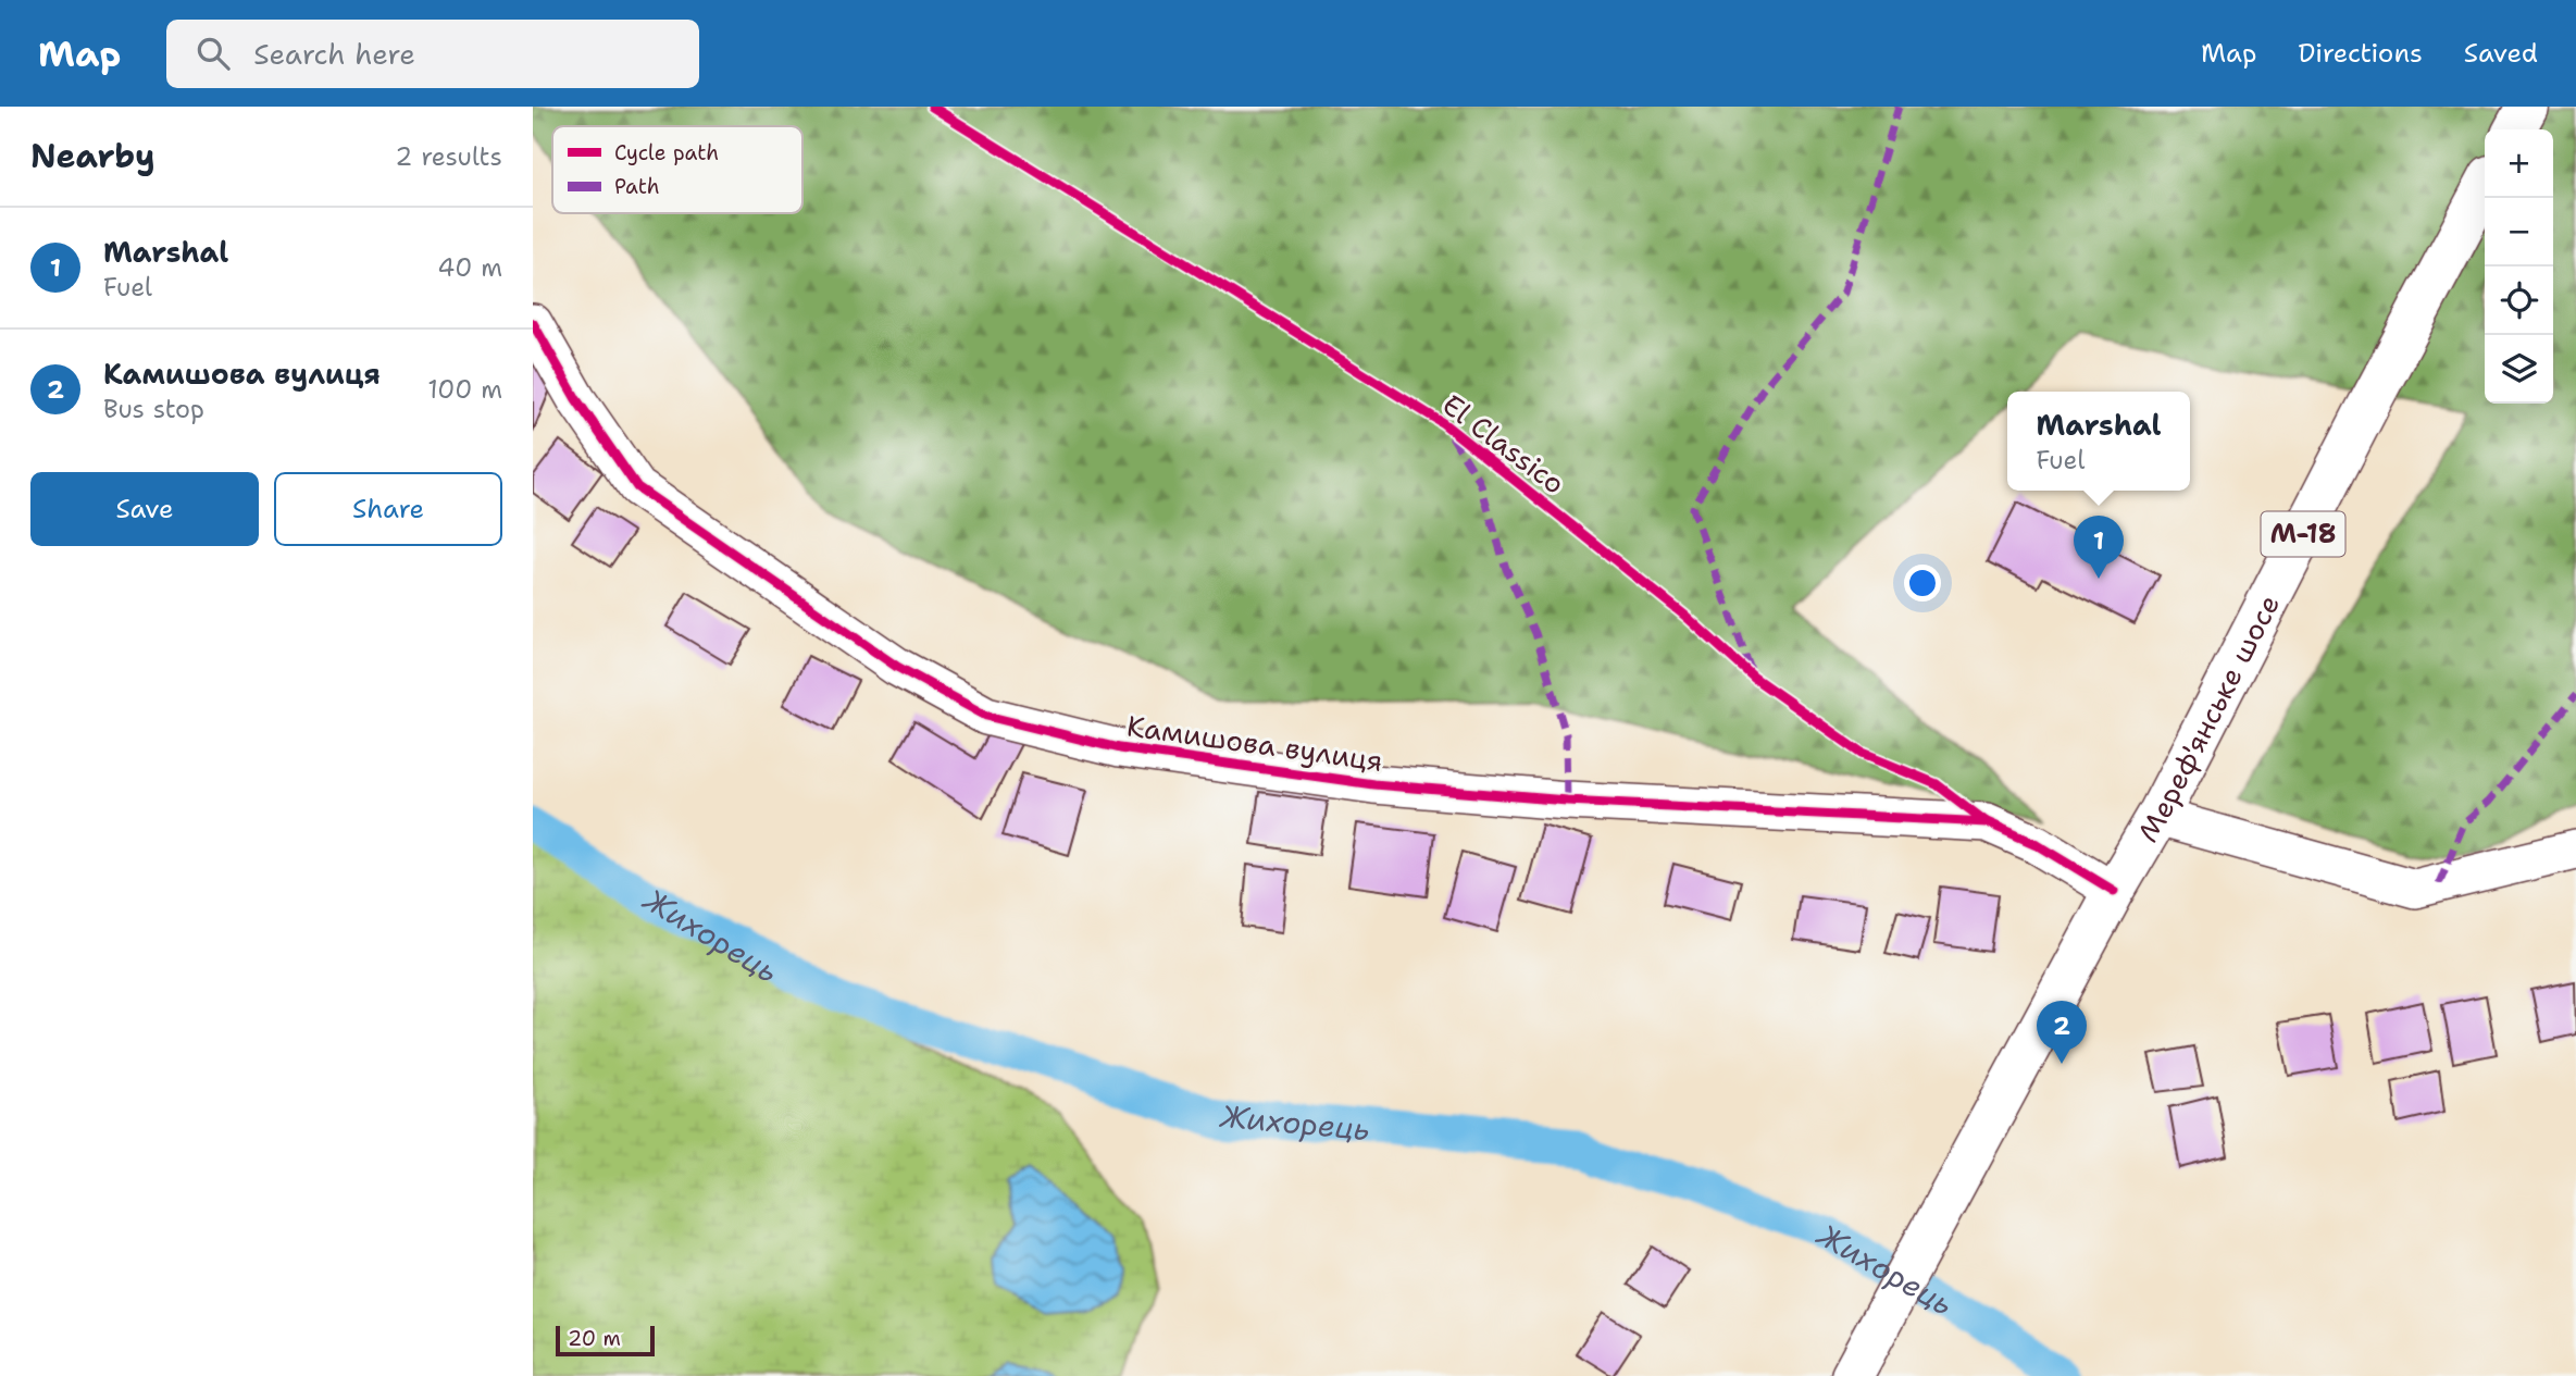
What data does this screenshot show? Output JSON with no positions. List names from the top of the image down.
{
  "streets": {
    "highway": ["М-18", "Мереф'янське шосе"],
    "street": ["Камишова вулиця"],
    "cycle path": ["El Classico"]
  },
  "crossings": [
    ["Мереф'янське шосе", "Камишова вулиця"]
  ],
  "water": ["Жихорець"],
  "legend": ["Cycle path", "Path"],
  "scale_bar": "20 m",
  "page": {
    "header": "Map",
    "search": "Search here",
    "nav": ["Map", "Directions", "Saved"],
    "heading": ["Nearby", "2 results"],
    "map_buttons": ["+", "−"],
    "list": [
      {
        "mark": "1",
        "name": "Marshal",
        "note": "Fuel",
        "value": "40 m"
      },
      {
        "mark": "2",
        "name": "Камишова вулиця",
        "note": "Bus stop",
        "value": "100 m"
      }
    ],
    "popup": ["Marshal", "Fuel"],
    "buttons": ["Save", "Share"],
    "pins": ["1", "2"],
    "scale": "20 m"
  }
}
